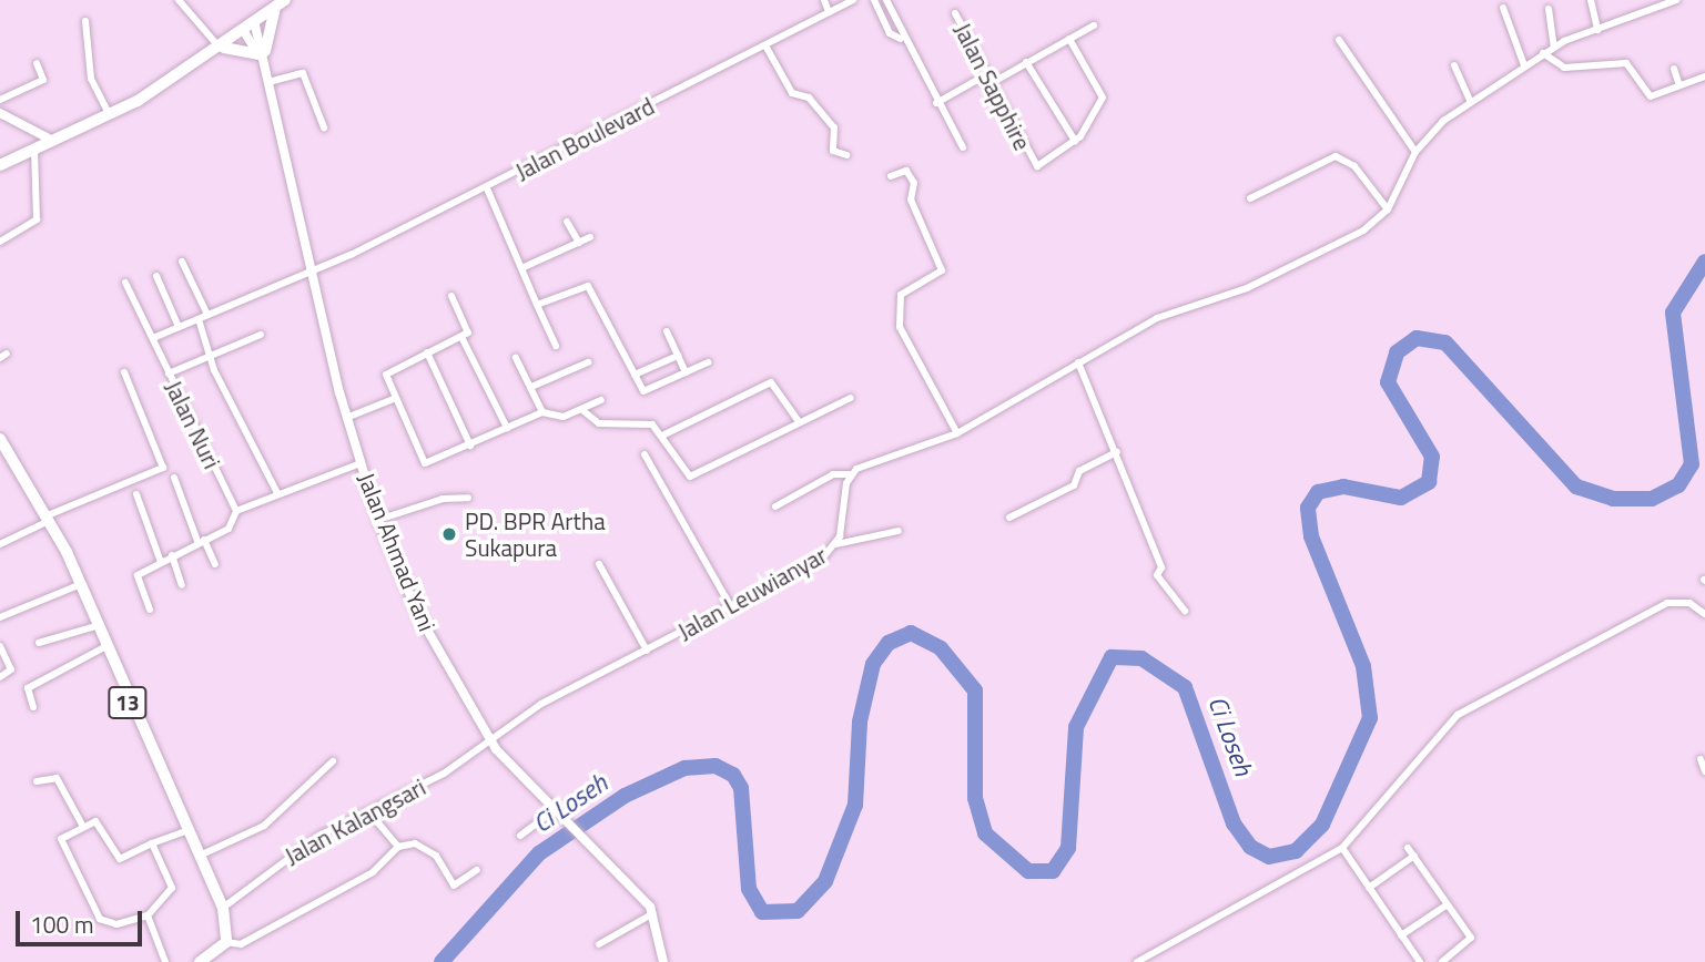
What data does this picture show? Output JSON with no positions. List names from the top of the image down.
{
  "streets": {
    "highway": ["13"],
    "street": [
      "Jalan Sapphire",
      "Jalan Boulevard",
      "Jalan Nuri",
      "Jalan Ahmad Yani",
      "Jalan Leuwianyar",
      "Jalan Kalangsari"
    ]
  },
  "crossings": [
    ["Jalan Boulevard", "Jalan Nuri"],
    ["Jalan Boulevard", "Jalan Ahmad Yani"],
    ["Jalan Ahmad Yani", "Jalan Leuwianyar"],
    ["Jalan Ahmad Yani", "Jalan Kalangsari"],
    ["Jalan Leuwianyar", "Jalan Kalangsari"],
    ["13", "Jalan Kalangsari"]
  ],
  "water": ["Ci Loseh"],
  "places": ["PD. BPR Artha Sukapura"],
  "scale_bar": "100 m"
}
